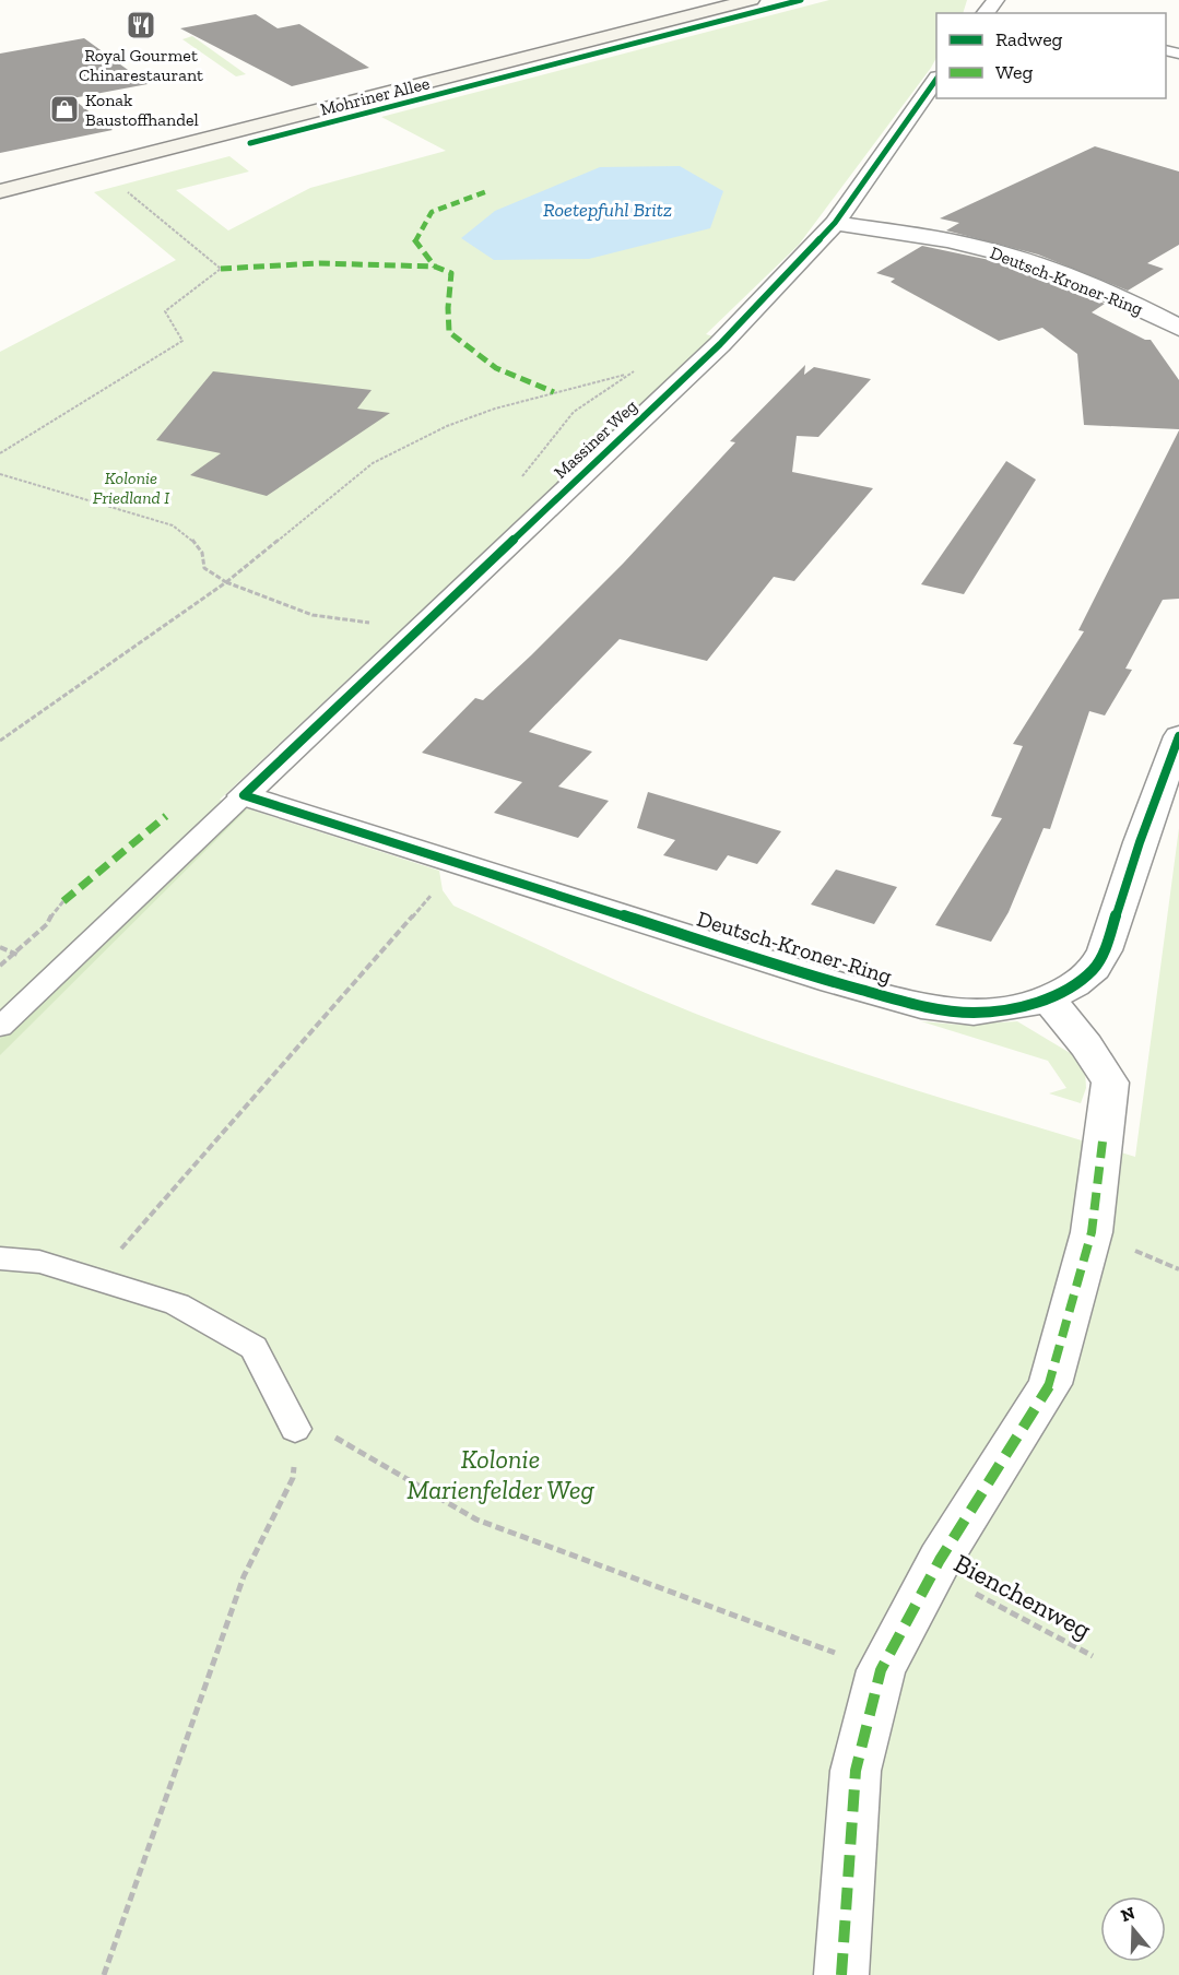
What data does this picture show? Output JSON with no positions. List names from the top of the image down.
{
  "streets": {
    "main road": ["Mohriner Allee"],
    "street": ["Deutsch-Kroner-Ring", "Massiner Weg"],
    "path": ["Bienchenweg"]
  },
  "crossings": [
    ["Deutsch-Kroner-Ring", "Massiner Weg"]
  ],
  "water": ["Roetepfuhl Britz"],
  "parks": ["Kolonie Friedland I", "Kolonie Marienfelder Weg"],
  "places": {
    "restaurant": ["Royal Gourmet Chinarestaurant"],
    "shop": ["Konak Baustoffhandel"]
  },
  "legend": ["Radweg", "Weg"],
  "north": "top"
}
